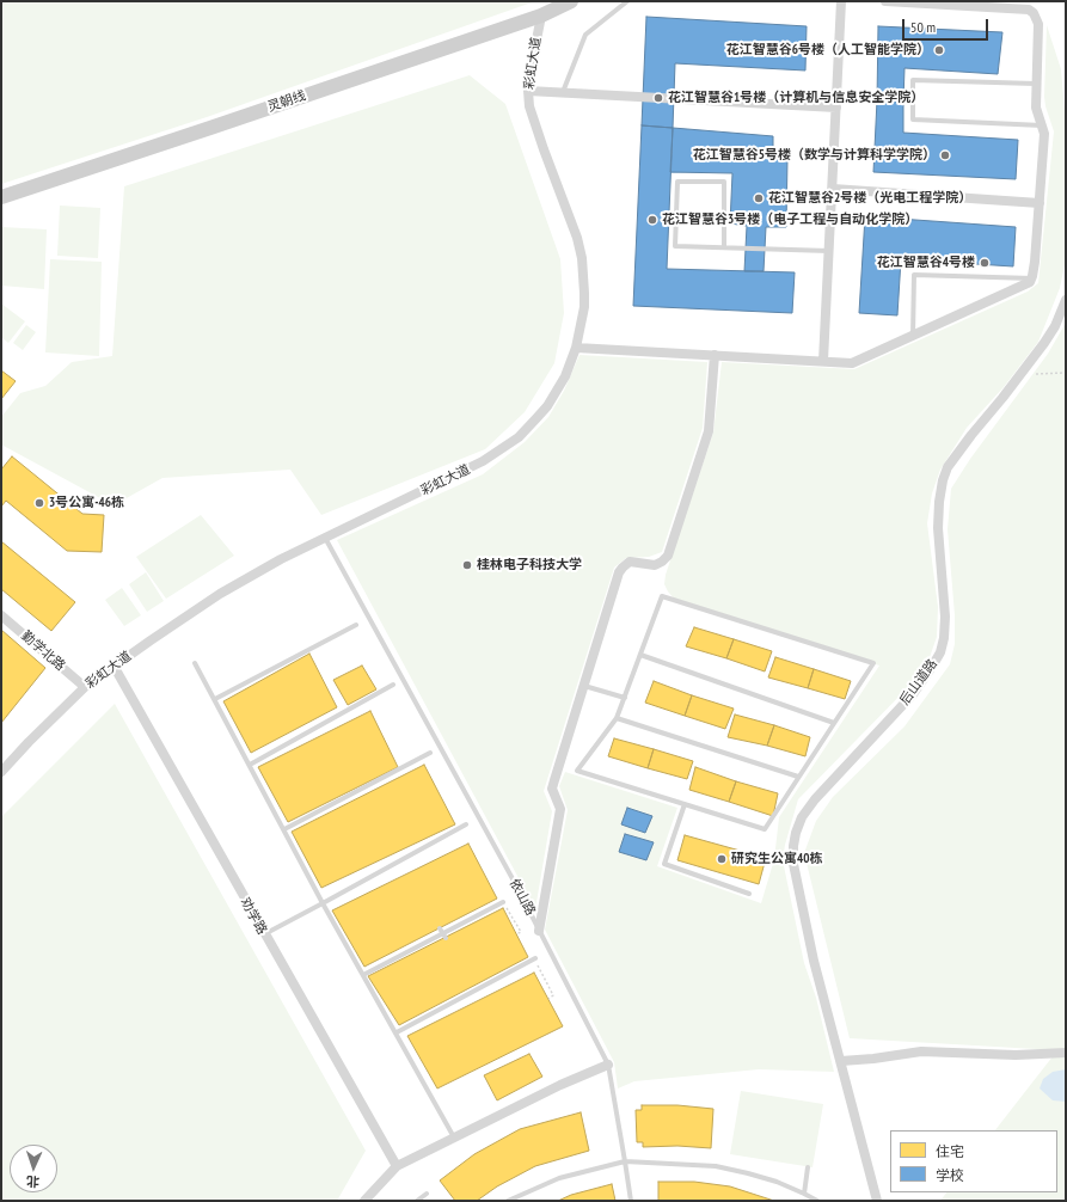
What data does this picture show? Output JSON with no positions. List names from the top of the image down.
{
  "streets": {
    "main road": ["灵朝线"],
    "street": [
      "彩虹大道",
      "勤学北路",
      "后山道路",
      "劝学路"
    ],
    "lane": ["依山路"]
  },
  "crossings": [
    ["彩虹大道", "灵朝线"],
    ["彩虹大道", "勤学北路"],
    ["彩虹大道", "依山路"],
    ["彩虹大道", "劝学路"]
  ],
  "places": [
    "花江智慧谷6号楼（人工智能学院）",
    "花江智慧谷1号楼（计算机与信息安全学院）",
    "花江智慧谷5号楼（数学与计算科学学院）",
    "花江智慧谷2号楼（光电工程学院）",
    "花江智慧谷3号楼（电子工程与自动化学院）",
    "花江智慧谷4号楼",
    "3号公寓-46栋",
    "桂林电子科技大学",
    "研究生公寓40栋"
  ],
  "legend": ["住宅", "学校"],
  "scale_bar": "50 m",
  "north": "bottom"
}
